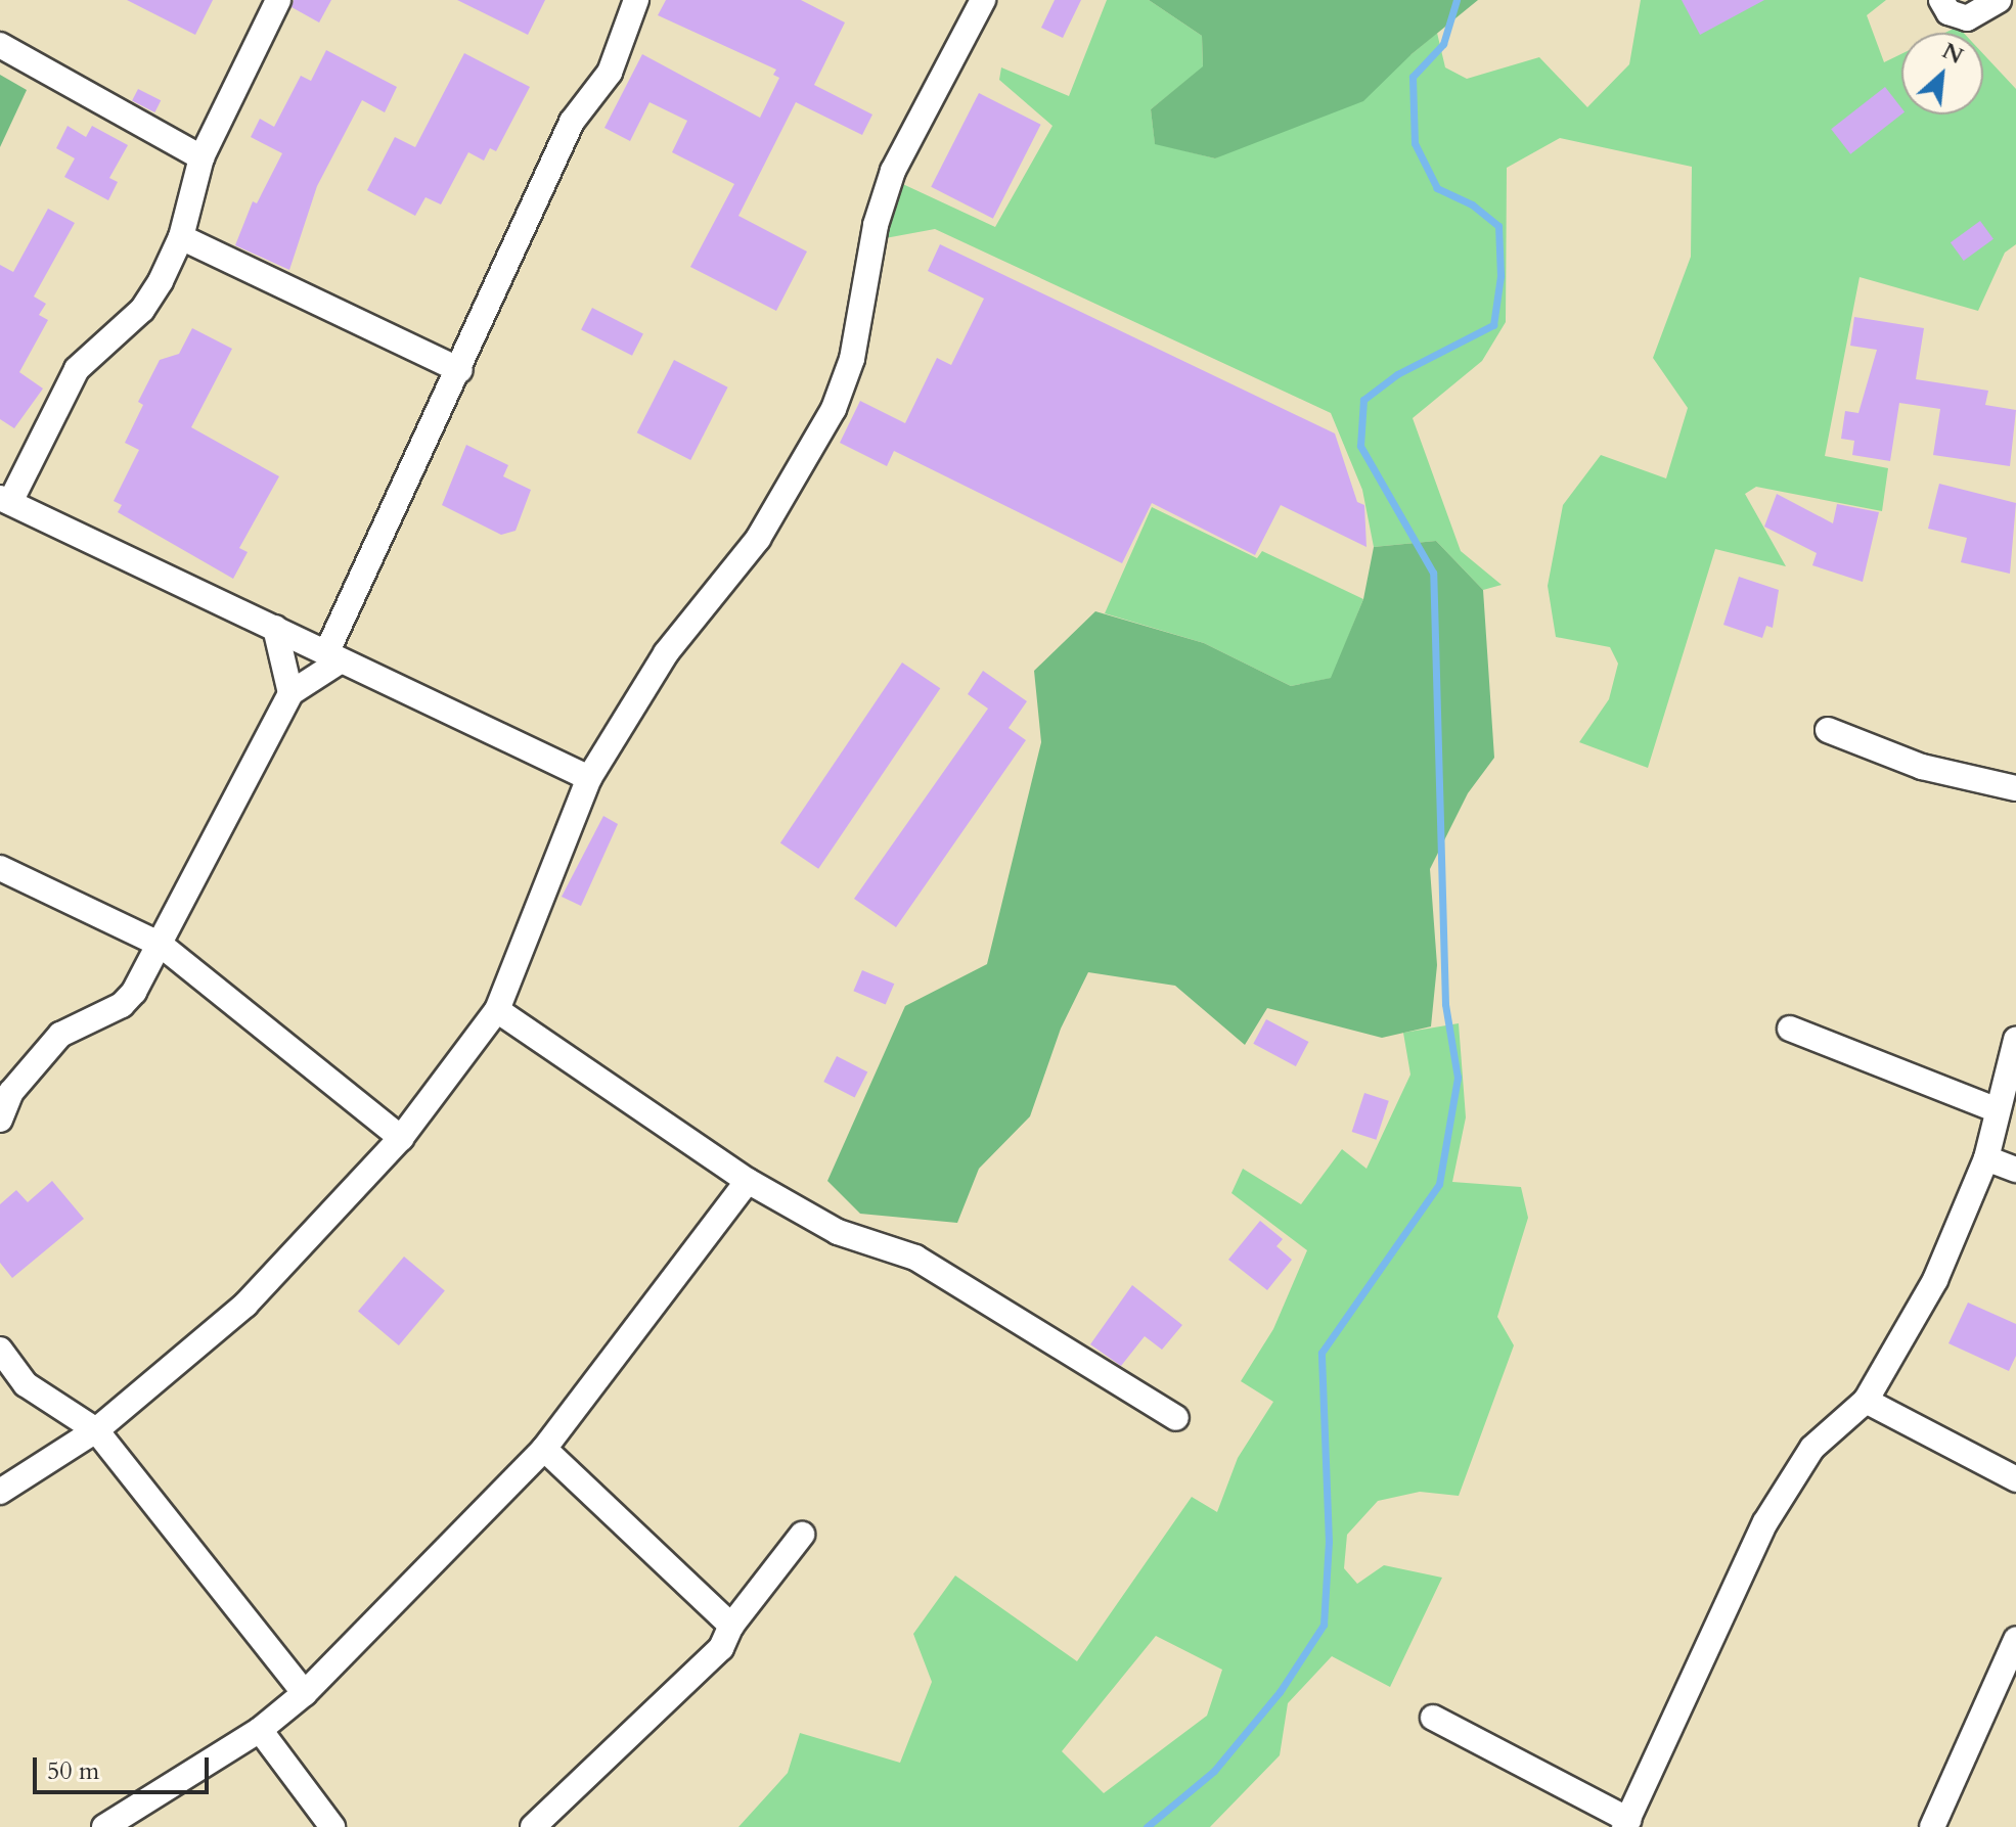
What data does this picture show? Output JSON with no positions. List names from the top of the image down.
{
  "scale_bar": "50 m",
  "north": "top right"
}
